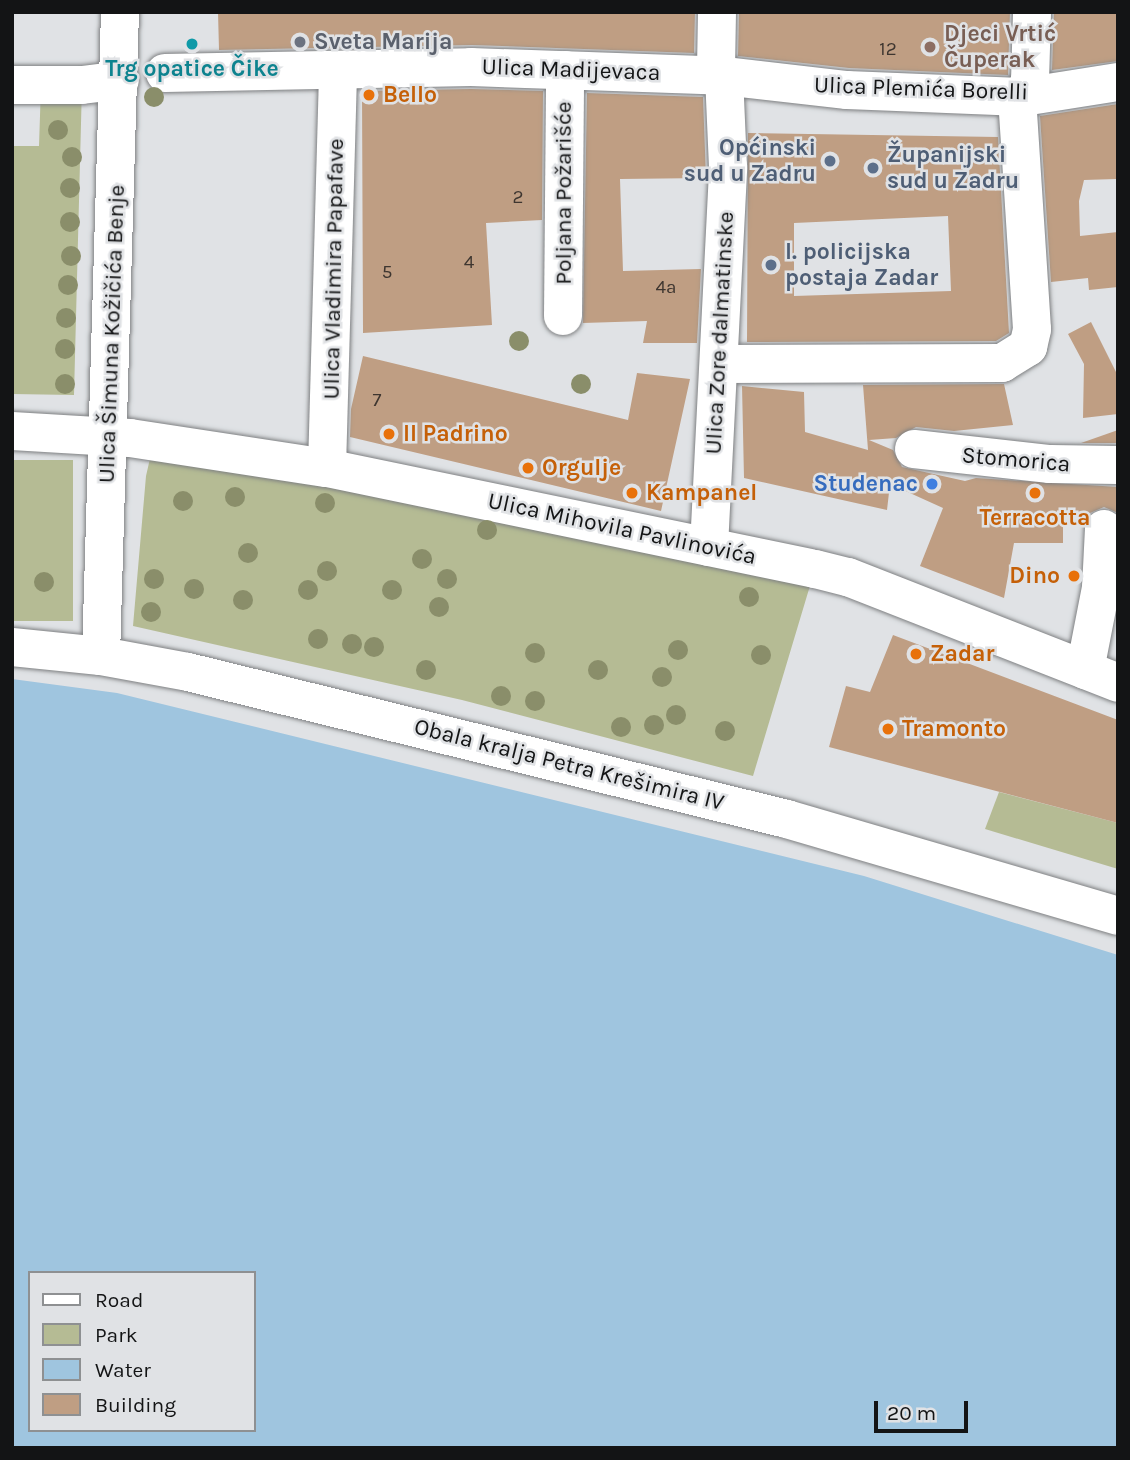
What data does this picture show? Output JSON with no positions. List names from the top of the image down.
{
  "streets": {
    "street": [
      "Ulica Madijevaca",
      "Ulica Plemića Borelli",
      "Poljana Požarišće",
      "Ulica Vladimira Papafave",
      "Ulica Zore dalmatinske",
      "Ulica Šimuna Kožičića Benje",
      "Stomorica",
      "Ulica Mihovila Pavlinovića",
      "Obala kralja Petra Krešimira IV"
    ]
  },
  "crossings": [
    ["Ulica Madijevaca", "Ulica Plemića Borelli"],
    ["Ulica Madijevaca", "Poljana Požarišće"],
    ["Ulica Madijevaca", "Ulica Vladimira Papafave"],
    ["Ulica Madijevaca", "Ulica Zore dalmatinske"],
    ["Ulica Madijevaca", "Ulica Šimuna Kožičića Benje"],
    ["Ulica Plemića Borelli", "Ulica Zore dalmatinske"],
    ["Ulica Vladimira Papafave", "Ulica Mihovila Pavlinovića"],
    ["Ulica Zore dalmatinske", "Ulica Mihovila Pavlinovića"],
    ["Ulica Šimuna Kožičića Benje", "Ulica Mihovila Pavlinovića"],
    ["Ulica Šimuna Kožičića Benje", "Obala kralja Petra Krešimira IV"]
  ],
  "places": [
    "Sveta Marija",
    "Trg opatice Čike",
    "Djeci Vrtić Čuperak",
    "Bello",
    "Općinski sud u Zadru",
    "Županijski sud u Zadru",
    "I. policijska postaja Zadar",
    "Il Padrino",
    "Orgulje",
    "Studenac",
    "Kampanel",
    "Terracotta",
    "Dino",
    "Zadar",
    "Tramonto"
  ],
  "house_numbers": [
    "12",
    "2",
    "4",
    "5",
    "4a",
    "7"
  ],
  "legend": [
    "Road",
    "Park",
    "Water",
    "Building"
  ],
  "scale_bar": "20 m"
}
